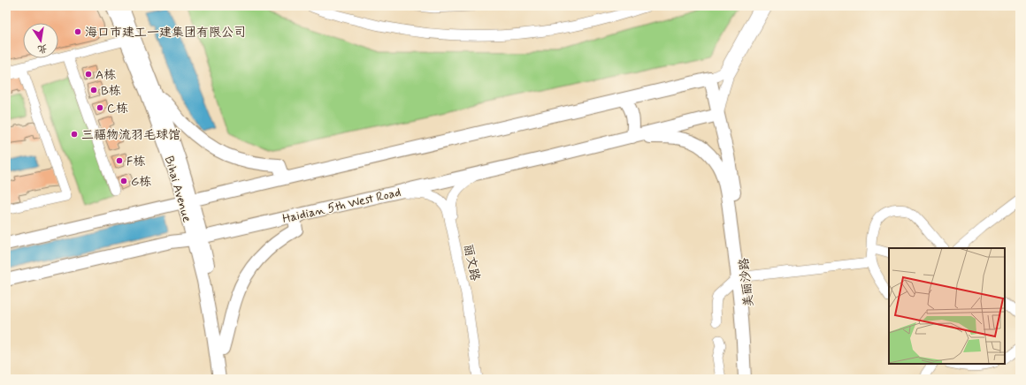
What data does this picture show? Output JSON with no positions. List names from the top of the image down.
{
  "streets": {
    "main road": ["Bihai Avenue", "Haidian 5th West Road", "美丽沙路"],
    "street": ["丽文路"]
  },
  "crossings": [
    ["Bihai Avenue", "Haidian 5th West Road"],
    ["Haidian 5th West Road", "丽文路"]
  ],
  "places": [
    "海口市建工一建集团有限公司",
    "A栋",
    "B栋",
    "C栋",
    "三福物流羽毛球馆",
    "F栋",
    "G栋"
  ],
  "north": "bottom"
}
